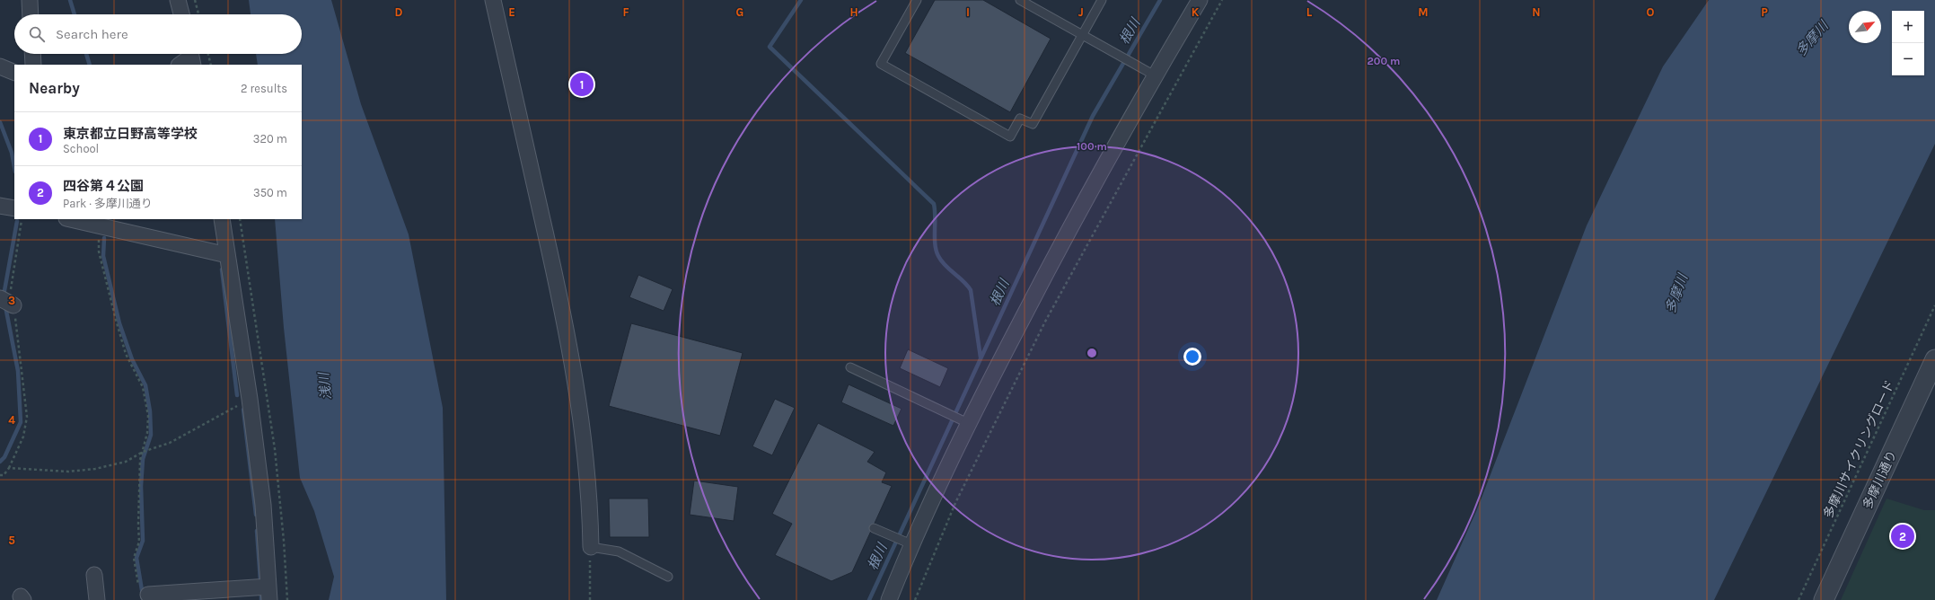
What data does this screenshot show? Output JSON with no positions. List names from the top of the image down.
{
  "streets": {
    "street": ["多摩川通り"],
    "path": ["多摩川サイクリングロード"]
  },
  "water": ["根川", "多摩川", "浅川"],
  "north": "top right",
  "page": {
    "map_buttons": ["+", "−"],
    "search": "Search here",
    "heading": ["Nearby", "2 results"],
    "pins": ["1", "2"],
    "list": [
      {
        "mark": "1",
        "name": "東京都立日野高等学校",
        "note": "School",
        "value": "320 m"
      },
      {
        "mark": "2",
        "name": "四谷第４公園",
        "note": "Park · 多摩川通り",
        "value": "350 m"
      }
    ]
  },
  "grid": {
    "columns": [
      "D",
      "E",
      "F",
      "G",
      "H",
      "I",
      "J",
      "K",
      "L",
      "M",
      "N",
      "O",
      "P"
    ],
    "rows": ["3", "4", "5"]
  },
  "rings": ["200 m", "100 m"]
}
